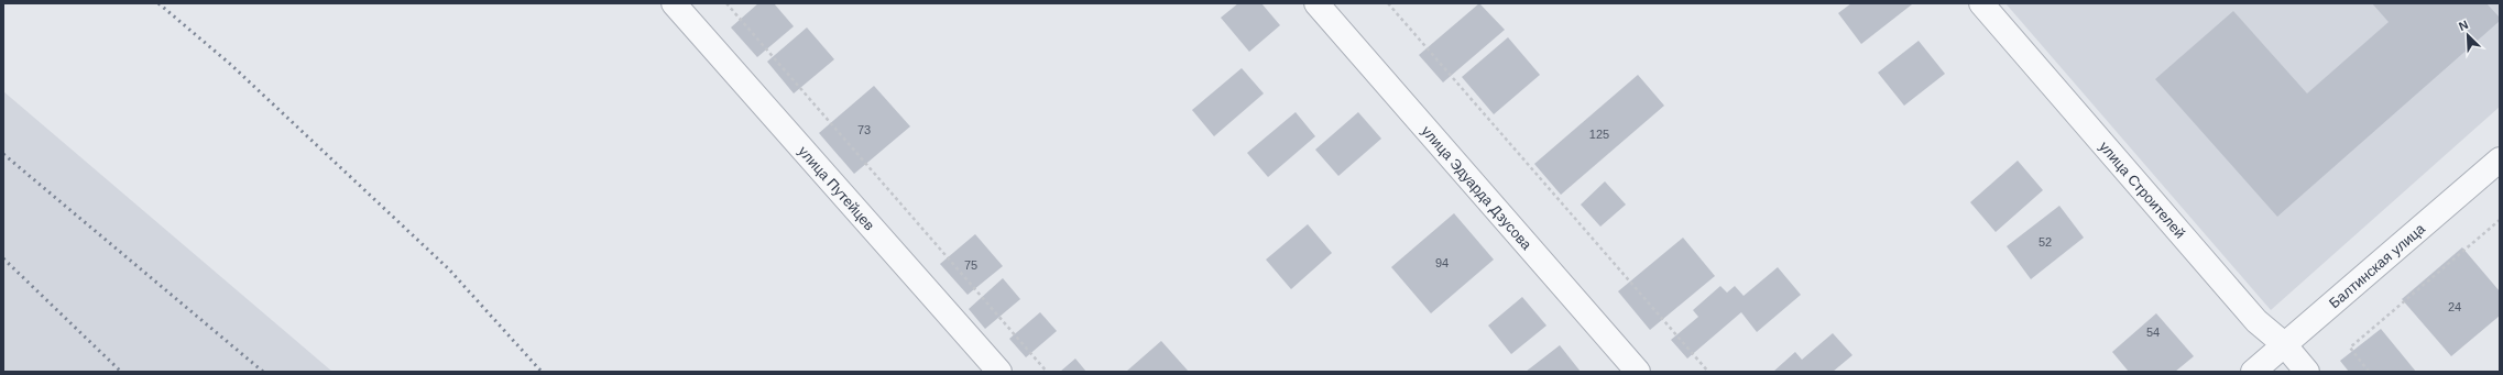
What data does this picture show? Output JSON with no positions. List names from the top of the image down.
{
  "streets": {
    "street": [
      "улица Путейцев",
      "улица Эдуарда Дзусова",
      "улица Строителей",
      "Балтинская улица"
    ]
  },
  "crossings": [
    ["улица Строителей", "Балтинская улица"]
  ],
  "house_numbers": [
    "73",
    "125",
    "52",
    "94",
    "75",
    "24",
    "54"
  ],
  "north": "top left"
}
